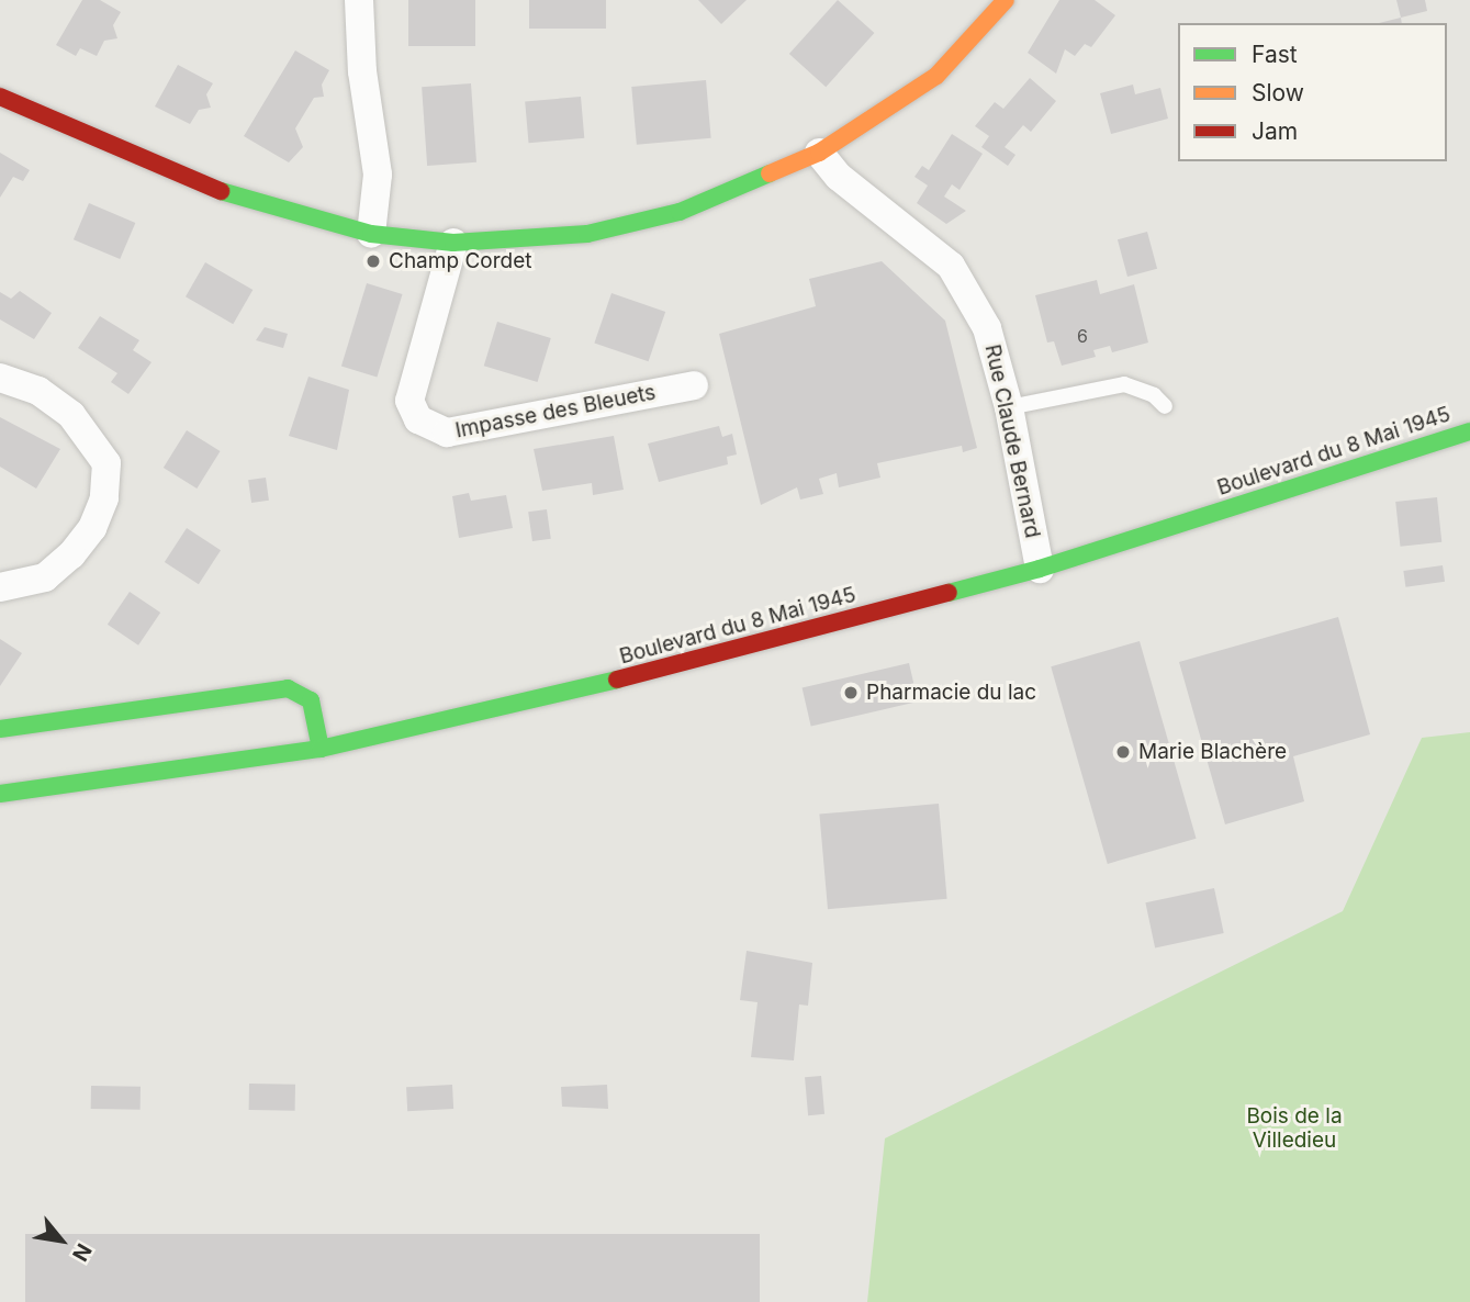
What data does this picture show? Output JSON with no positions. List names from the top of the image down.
{
  "streets": {
    "street": ["Impasse des Bleuets", "Rue Claude Bernard", "Boulevard du 8 Mai 1945"]
  },
  "crossings": [
    ["Rue Claude Bernard", "Boulevard du 8 Mai 1945"]
  ],
  "parks": ["Bois de la Villedieu"],
  "places": ["Champ Cordet", "Pharmacie du lac", "Marie Blachère"],
  "house_numbers": ["6"],
  "legend": ["Fast", "Slow", "Jam"],
  "north": "bottom right"
}
